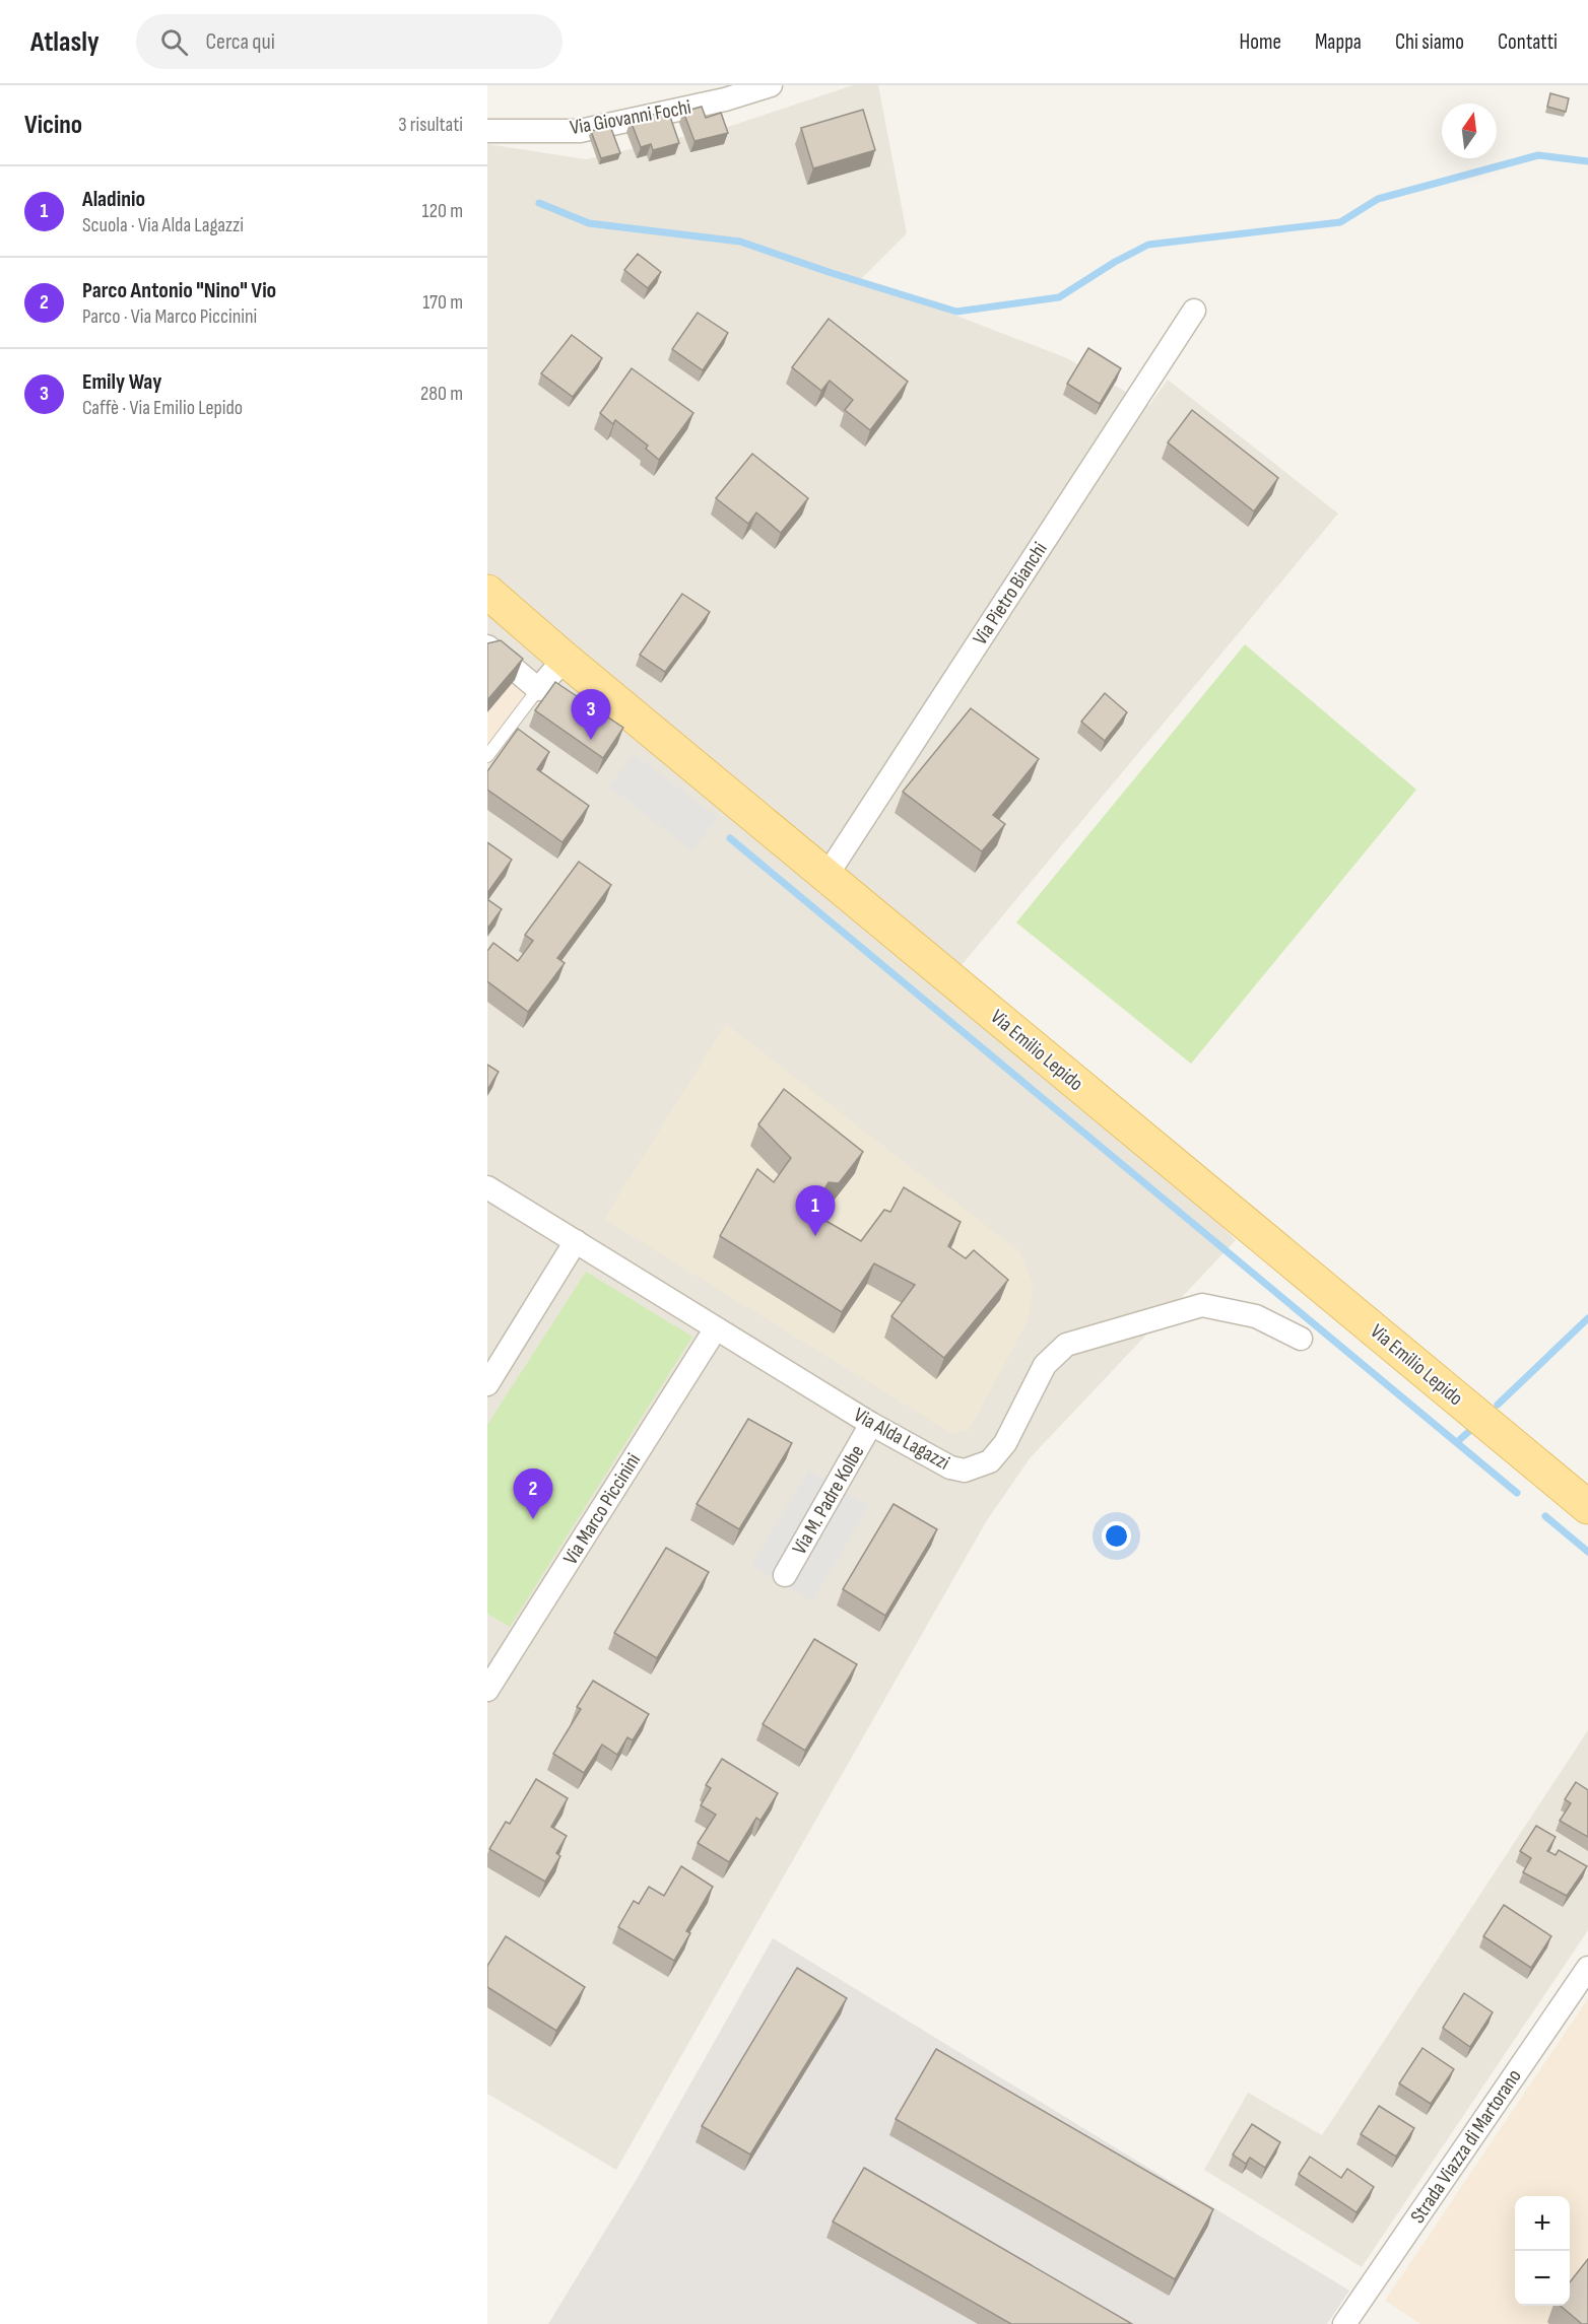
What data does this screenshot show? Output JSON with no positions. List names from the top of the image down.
{
  "streets": {
    "main road": ["Via Emilio Lepido"],
    "street": [
      "Via Giovanni Fochi",
      "Via Pietro Bianchi",
      "Via Alda Lagazzi",
      "Via M. Padre Kolbe",
      "Via Marco Piccinini",
      "Strada Viazza di Martorano"
    ]
  },
  "crossings": [
    ["Via Pietro Bianchi", "Via Emilio Lepido"],
    ["Via Alda Lagazzi", "Via M. Padre Kolbe"],
    ["Via Alda Lagazzi", "Via Marco Piccinini"]
  ],
  "north": "top",
  "page": {
    "header": "Atlasly",
    "search": "Cerca qui",
    "nav": [
      "Home",
      "Mappa",
      "Chi siamo",
      "Contatti"
    ],
    "heading": ["Vicino", "3 risultati"],
    "list": [
      {
        "mark": "1",
        "name": "Aladinio",
        "note": "Scuola · Via Alda Lagazzi",
        "value": "120 m"
      },
      {
        "mark": "2",
        "name": "Parco Antonio \"Nino\" Vio",
        "note": "Parco · Via Marco Piccinini",
        "value": "170 m"
      },
      {
        "mark": "3",
        "name": "Emily Way",
        "note": "Caffè · Via Emilio Lepido",
        "value": "280 m"
      }
    ],
    "pins": ["3", "1", "2"],
    "map_buttons": ["+", "−"]
  }
}
